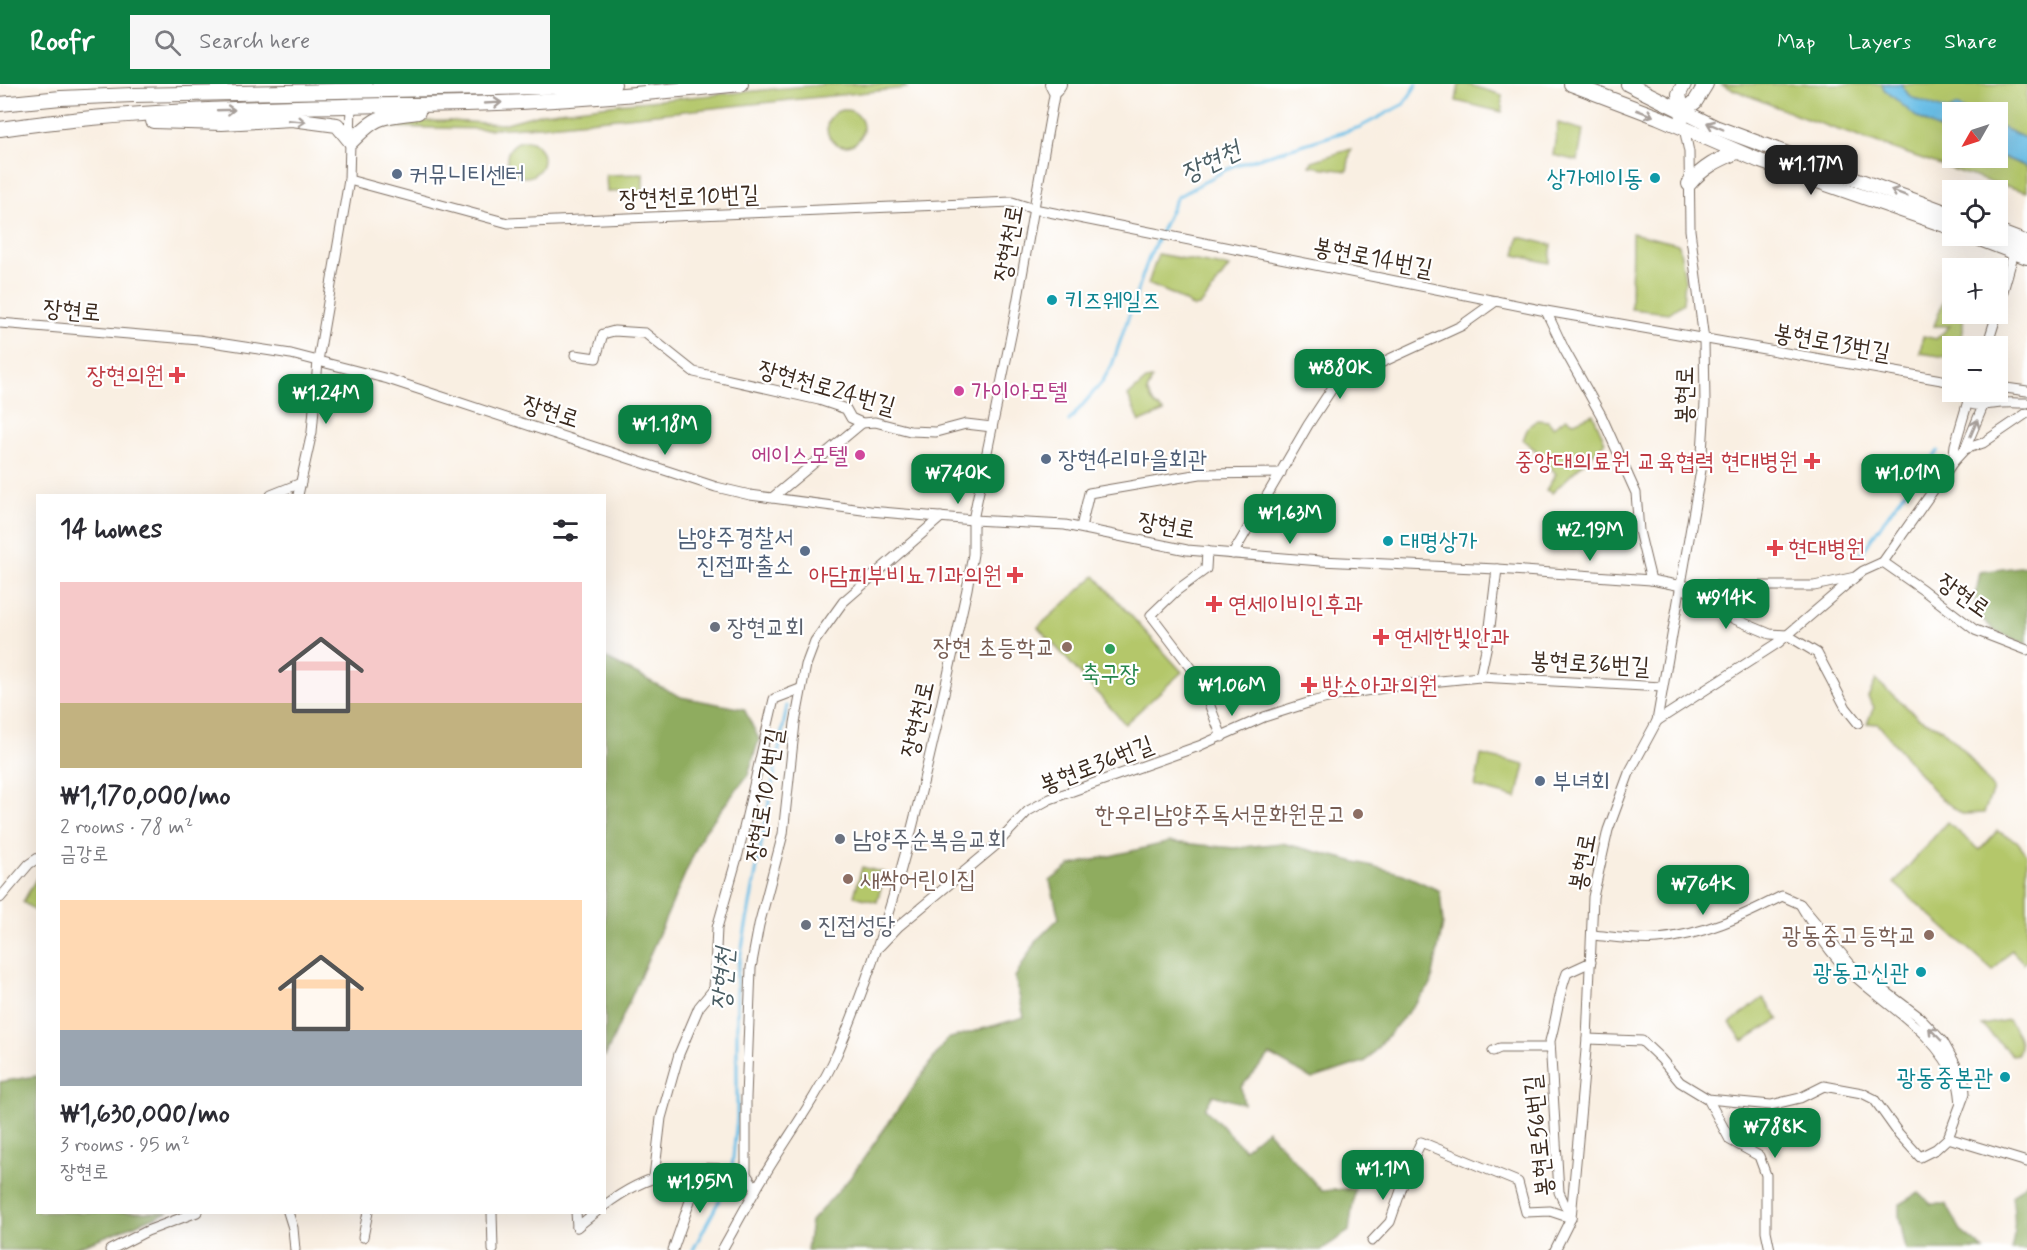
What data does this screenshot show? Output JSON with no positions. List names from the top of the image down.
{
  "streets": {
    "street": [
      "장현천로10번길",
      "장현천로",
      "봉현로14번길",
      "장현로",
      "봉현로13번길",
      "장현천로24번길",
      "봉현로",
      "봉현로36번길",
      "장현로107번길",
      "봉현로56번길"
    ]
  },
  "crossings": [
    ["장현천로10번길", "장현천로"],
    ["장현천로10번길", "봉현로14번길"],
    ["장현천로", "봉현로14번길"],
    ["장현천로", "장현로"],
    ["장현천로", "장현천로24번길"],
    ["장현천로", "봉현로36번길"],
    ["봉현로14번길", "봉현로13번길"],
    ["봉현로14번길", "봉현로"],
    ["장현로", "봉현로"],
    ["장현로", "장현로107번길"],
    ["봉현로13번길", "봉현로"],
    ["봉현로", "봉현로36번길"],
    ["봉현로", "봉현로56번길"]
  ],
  "water": ["장현천"],
  "places": {
    "other": [
      "커뮤니티센터",
      "상가에이동",
      "키즈웨일즈",
      "가이아모텔",
      "에이스모텔",
      "장현4리마을회관",
      "대명상가",
      "남양주경찰서 진접파출소",
      "장현교회",
      "장현 초등학교",
      "축구장",
      "부녀회",
      "한우리남양주독서문화원문고",
      "남양주순복음교회",
      "새싹어린이집",
      "진접성당",
      "광동중고등학교",
      "광동고신관",
      "광동중본관"
    ],
    "health": [
      "장현의원",
      "중앙대의료원 교육협력 현대병원",
      "현대병원",
      "아담피부비뇨기과의원",
      "연세이비인후과",
      "연세한빛안과",
      "방소아과의원"
    ]
  },
  "north": "bottom left",
  "page": {
    "header": "Roofr",
    "search": "Search here",
    "nav": ["Map", "Layers", "Share"],
    "map_buttons": ["+", "−"],
    "price": [
      "₩1.17M",
      "₩880K",
      "₩1.24M",
      "₩1.18M",
      "₩740K",
      "₩1.01M",
      "₩1.63M",
      "₩2.19M",
      "₩914K",
      "₩1.06M",
      "₩764K",
      "₩788K",
      "₩1.1M",
      "₩1.95M"
    ],
    "heading": "14 homes",
    "list": [
      {
        "name": "₩1,170,000/mo",
        "note": "2 rooms · 78 m² · 금강로"
      },
      {
        "name": "₩1,630,000/mo",
        "note": "3 rooms · 95 m² · 장현로"
      }
    ]
  }
}
